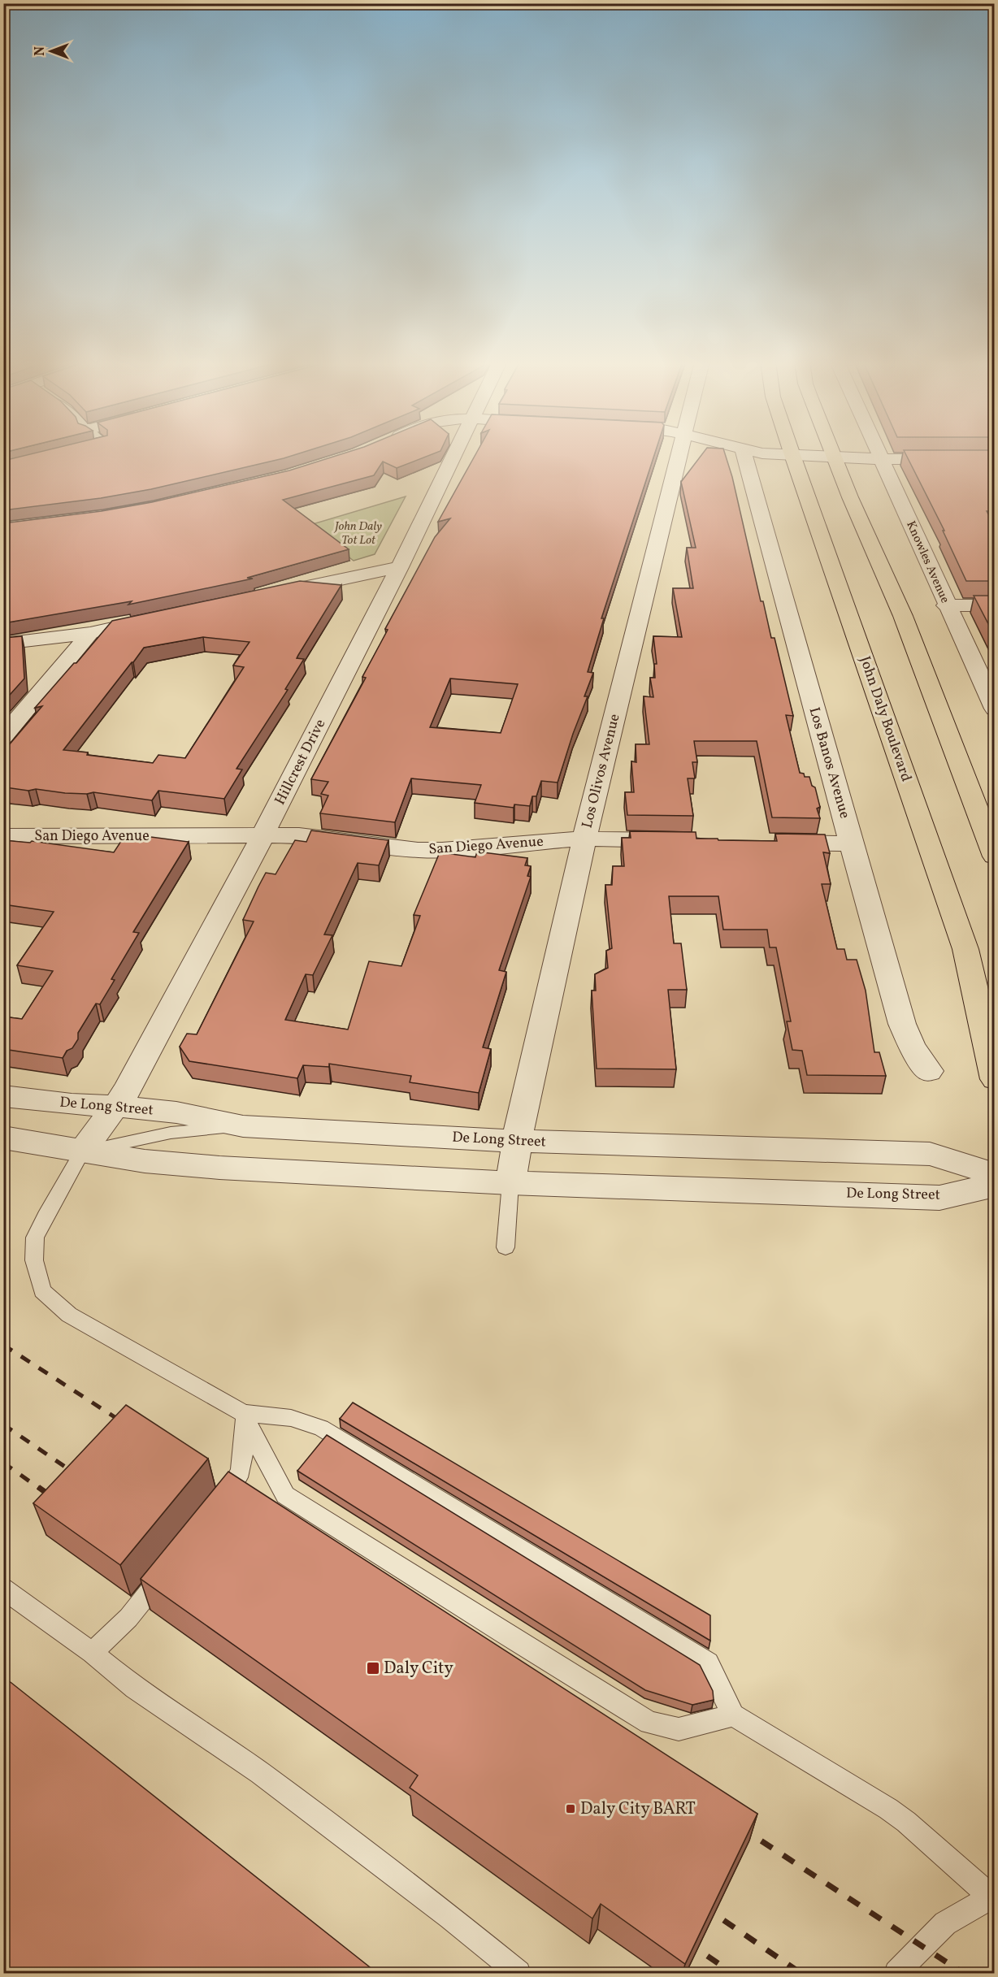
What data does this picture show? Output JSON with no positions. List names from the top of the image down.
{
  "streets": {
    "main road": ["John Daly Boulevard"],
    "street": [
      "Knowles Avenue",
      "Hillcrest Drive",
      "Los Banos Avenue",
      "Los Olivos Avenue",
      "San Diego Avenue",
      "De Long Street"
    ]
  },
  "crossings": [
    ["Hillcrest Drive", "San Diego Avenue"],
    ["Hillcrest Drive", "De Long Street"],
    ["Los Olivos Avenue", "San Diego Avenue"],
    ["Los Olivos Avenue", "De Long Street"]
  ],
  "parks": ["John Daly Tot Lot"],
  "places": {
    "transit": ["Daly City", "Daly City BART"]
  },
  "north": "left"
}
